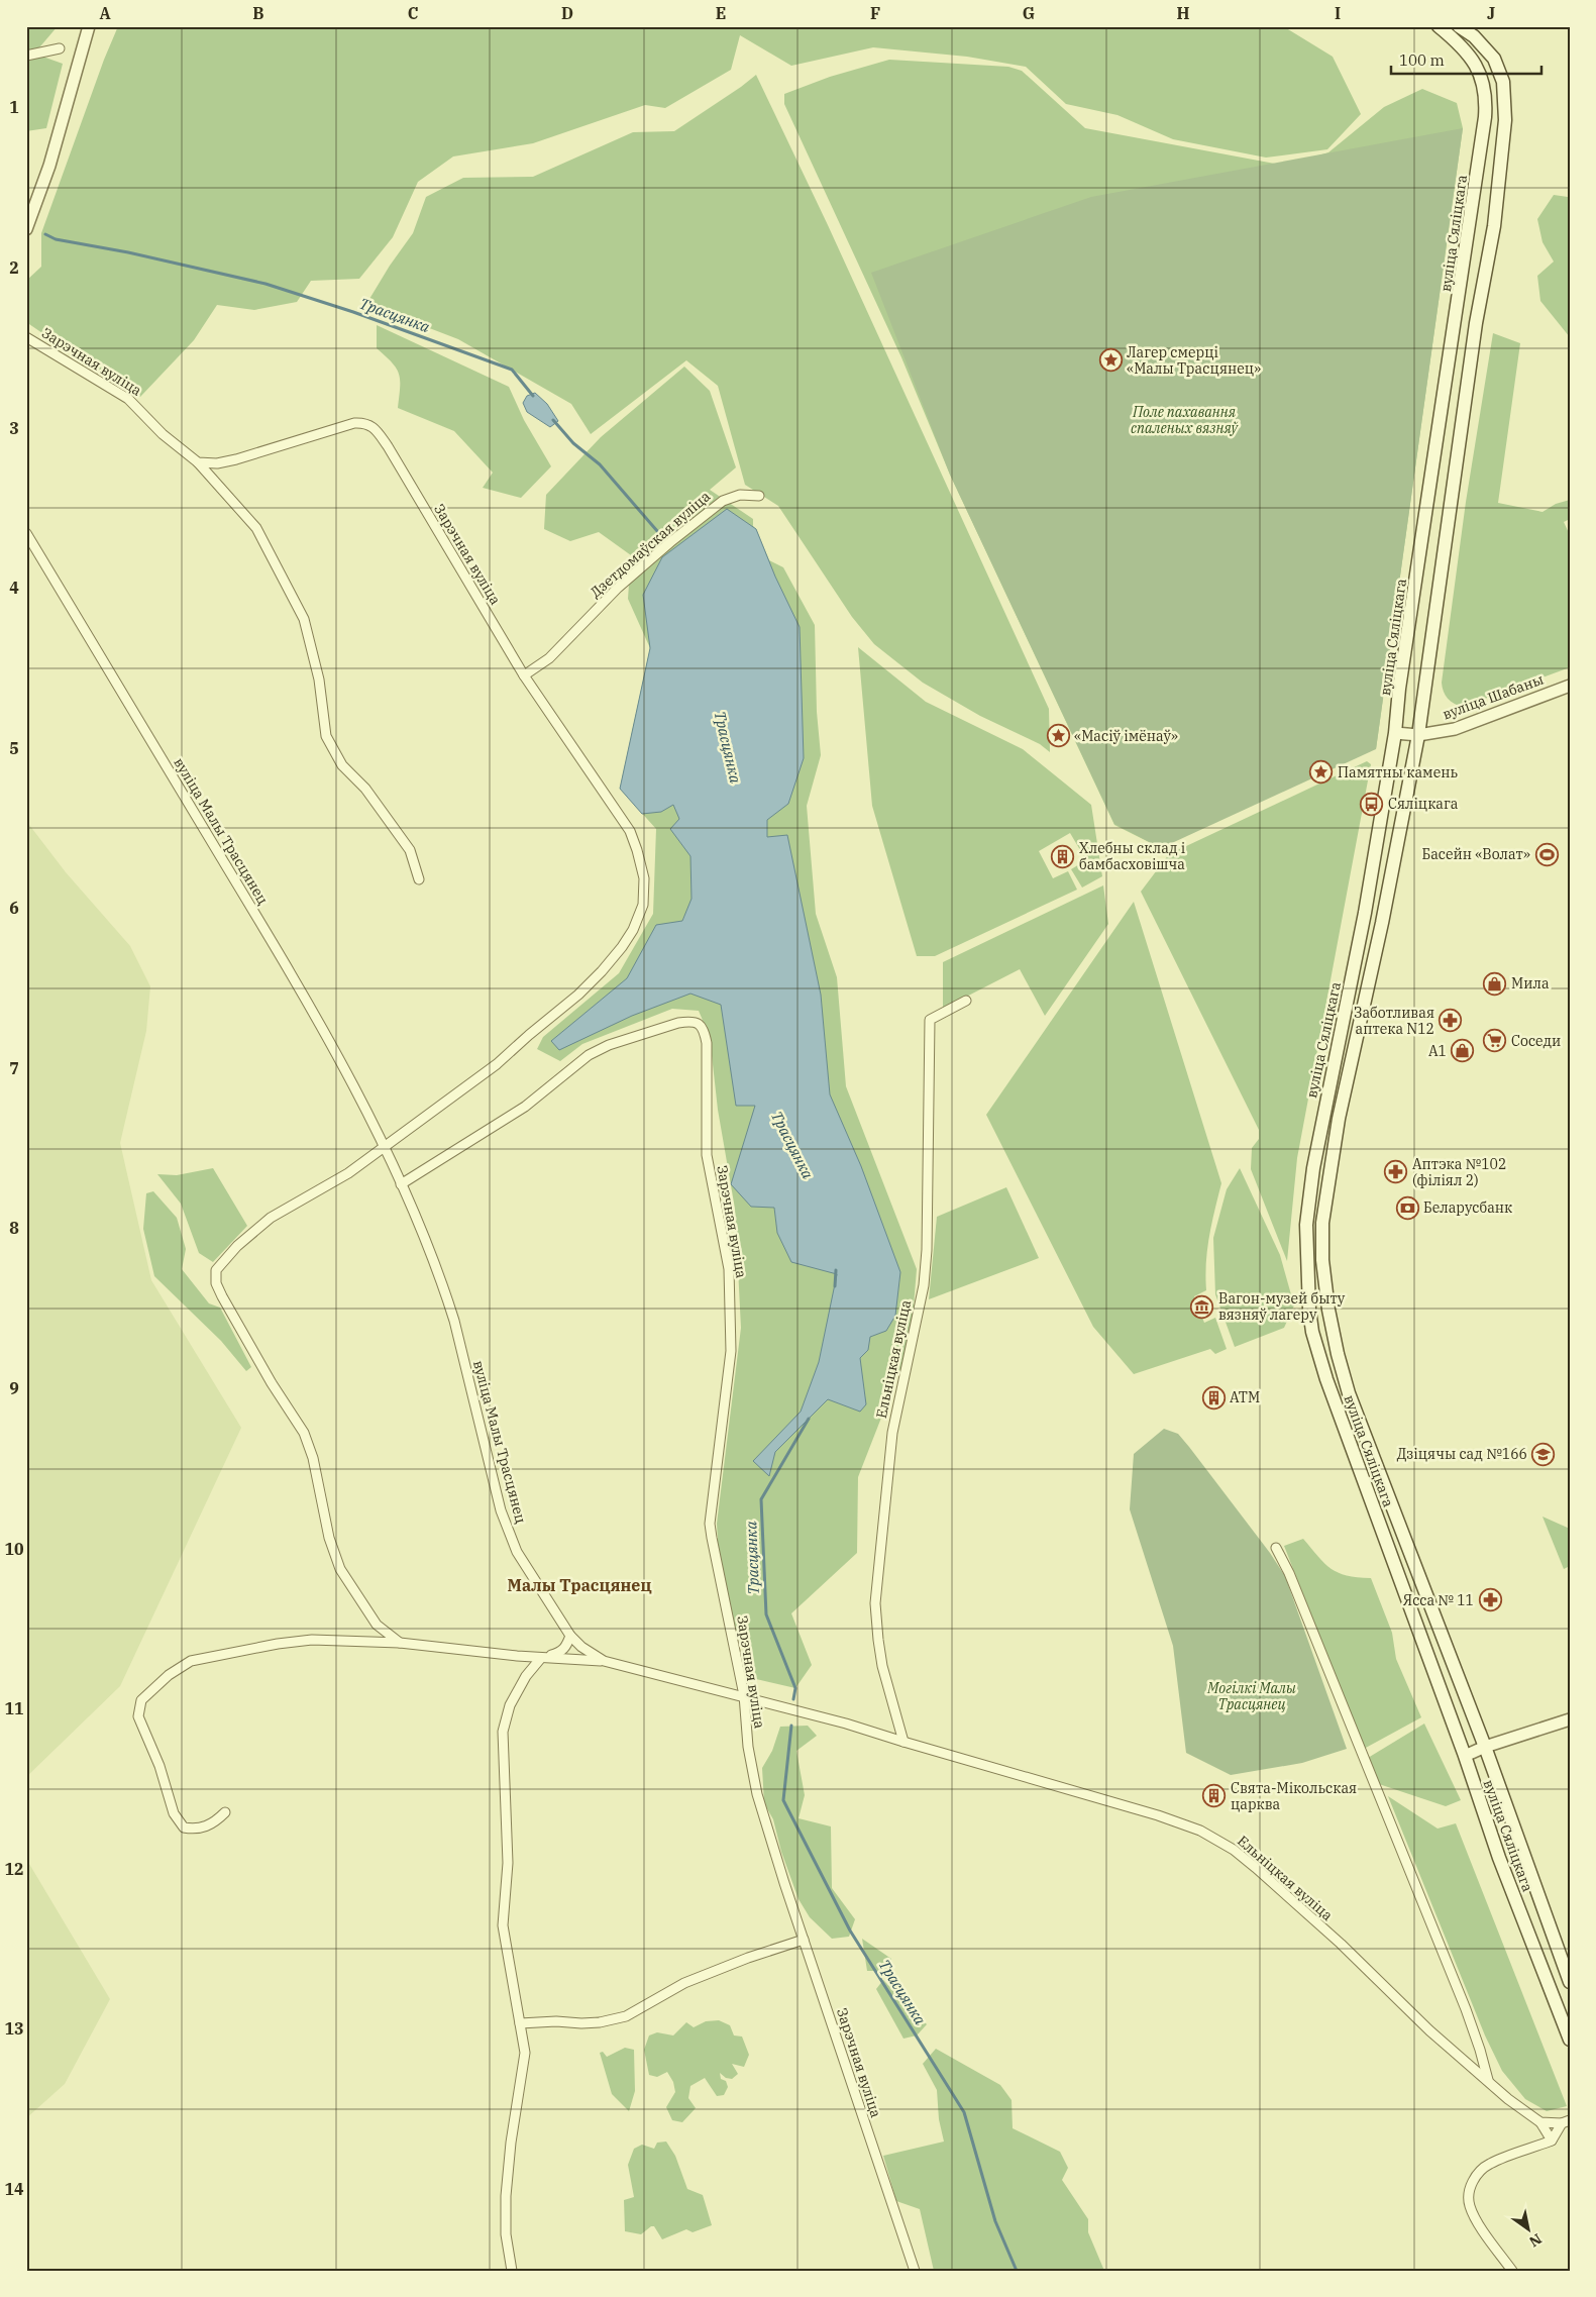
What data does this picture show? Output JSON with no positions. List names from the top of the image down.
{
  "streets": {
    "main road": ["вуліца Сяліцкага"],
    "street": [
      "Зарэчная вуліца",
      "Дзетдомаўская вуліца",
      "вуліца Шабаны",
      "вуліца Малы Трасцянец",
      "Ельніцкая вуліца"
    ]
  },
  "crossings": [
    ["вуліца Сяліцкага", "вуліца Шабаны"],
    ["Зарэчная вуліца", "Дзетдомаўская вуліца"],
    ["Зарэчная вуліца", "вуліца Малы Трасцянец"],
    ["Зарэчная вуліца", "Ельніцкая вуліца"],
    ["вуліца Малы Трасцянец", "Ельніцкая вуліца"]
  ],
  "districts": ["Малы Трасцянец"],
  "water": ["Трасцянка"],
  "parks": ["Поле пахавання спаленых вязняў", "Могілкі Малы Трасцянец"],
  "places": {
    "place": ["Лагер смерці «Малы Трасцянец»", "«Масіў імёнаў»", "Памятны камень"],
    "bus stop": ["Сяліцкага"],
    "sports": ["Басейн «Волат»"],
    "building": ["Хлебны склад і бамбасховішча", "АТМ", "Свята-Мікольская царква"],
    "shop": ["Мила", "A1"],
    "pharmacy": ["Заботливая аптека N12", "Аптэка №102 (філіял 2)", "Ясса № 11"],
    "supermarket": ["Соседи"],
    "bank": ["Беларусбанк"],
    "museum": ["Вагон-музей быту вязняў лагеру"],
    "school or university": ["Дзіцячы сад №166"]
  },
  "scale_bar": "100 m",
  "north": "bottom right",
  "grid": {
    "columns": [
      "A",
      "B",
      "C",
      "D",
      "E",
      "F",
      "G",
      "H",
      "I",
      "J"
    ],
    "rows": [
      "1",
      "2",
      "3",
      "4",
      "5",
      "6",
      "7",
      "8",
      "9",
      "10",
      "11",
      "12",
      "13",
      "14"
    ]
  }
}
